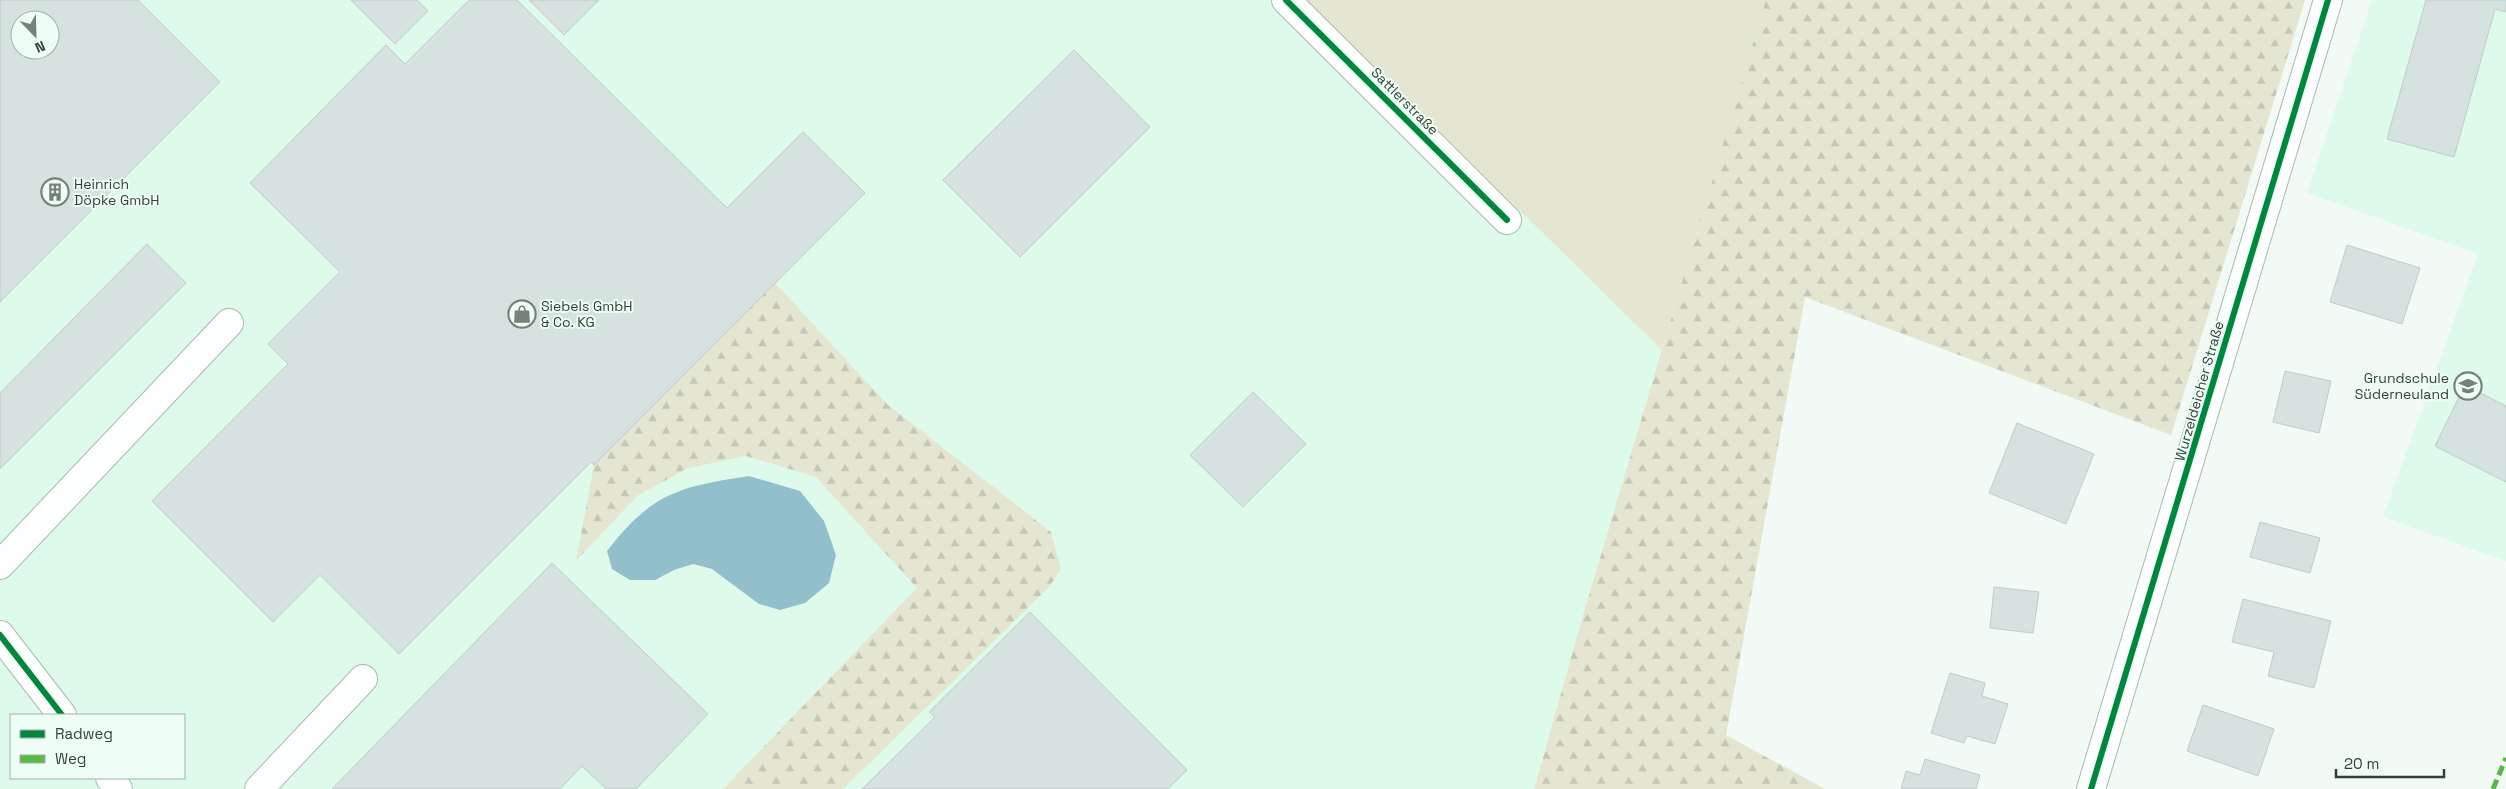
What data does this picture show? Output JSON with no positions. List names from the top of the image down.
{
  "streets": {
    "main road": ["Sattlerstraße", "Wurzeldeicher Straße"]
  },
  "places": {
    "building": ["Heinrich Döpke GmbH"],
    "shop": ["Siebels GmbH & Co. KG"],
    "school or university": ["Grundschule Süderneuland"]
  },
  "legend": ["Radweg", "Weg"],
  "scale_bar": "20 m",
  "north": "bottom right"
}
